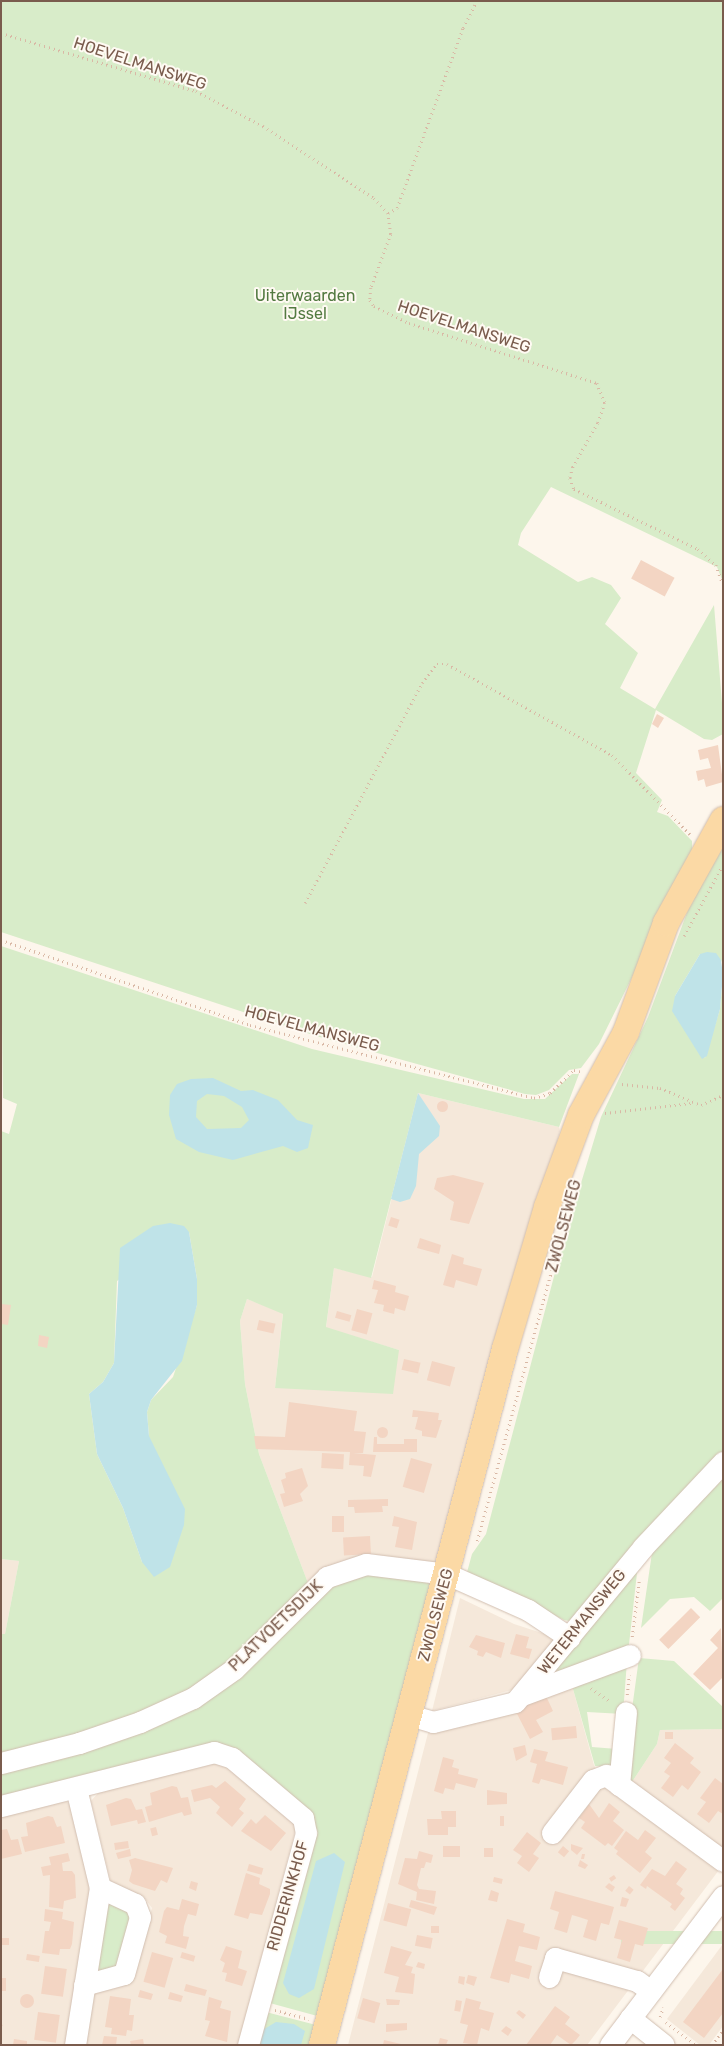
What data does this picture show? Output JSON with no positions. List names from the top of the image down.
{
  "streets": {
    "main road": ["ZWOLSEWEG"],
    "street": ["WETERMANSWEG", "PLATVOETSDIJK", "RIDDERINKHOF"],
    "path": ["HOEVELMANSWEG"]
  },
  "crossings": [
    ["HOEVELMANSWEG", "ZWOLSEWEG"],
    ["ZWOLSEWEG", "WETERMANSWEG"],
    ["ZWOLSEWEG", "PLATVOETSDIJK"],
    ["WETERMANSWEG", "PLATVOETSDIJK"]
  ],
  "parks": ["Uiterwaarden IJssel"]
}
